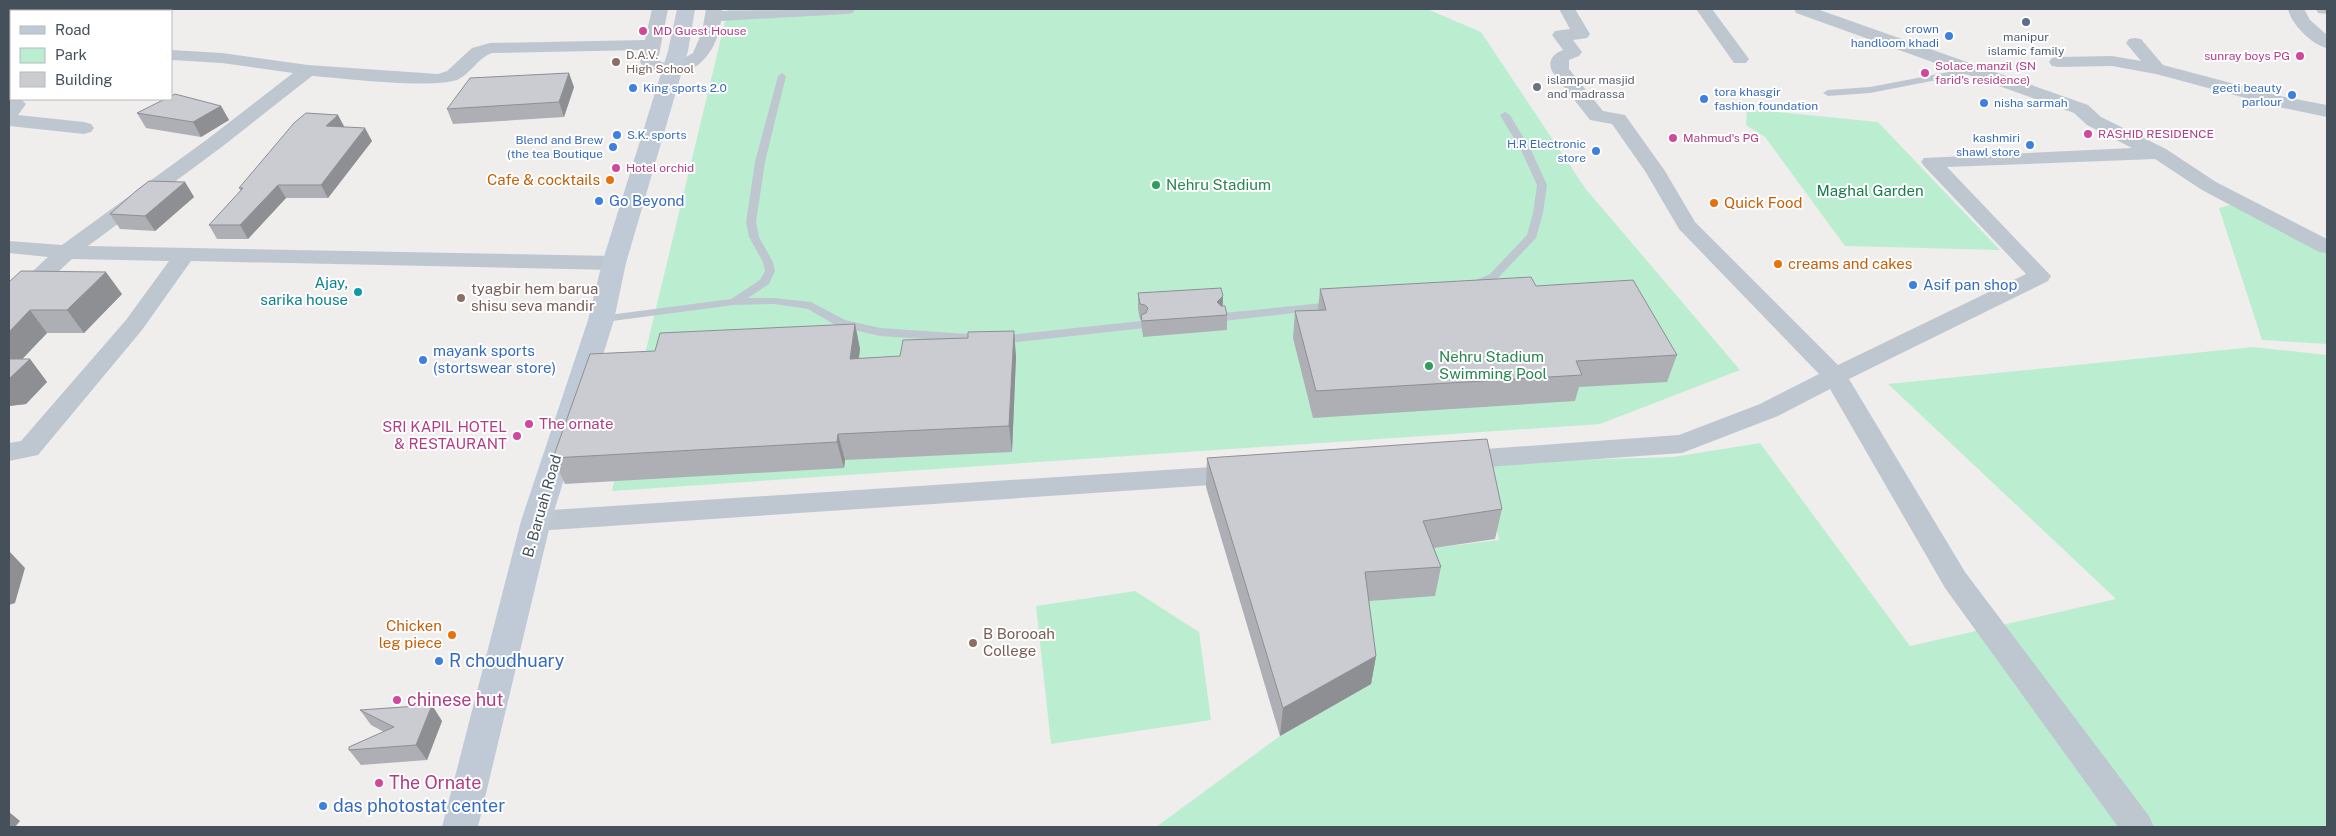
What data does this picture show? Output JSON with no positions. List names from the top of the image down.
{
  "streets": {
    "main road": ["B. Baruah Road"]
  },
  "parks": ["Maghal Garden"],
  "places": [
    "manipur islamic family",
    "MD Guest House",
    "crown handloom khadi",
    "sunray boys PG",
    "D.A.V. High School",
    "Solace manzil (SN farid's residence)",
    "islampur masjid and madrassa",
    "King sports 2.0",
    "geeti beauty parlour",
    "tora khasgir fashion foundation",
    "nisha sarmah",
    "RASHID RESIDENCE",
    "S.K. sports",
    "Mahmud's PG",
    "kashmiri shawl store",
    "Blend and Brew (the tea Boutique",
    "H.R Electronic store",
    "Hotel orchid",
    "Cafe & cocktails",
    "Nehru Stadium",
    "Go Beyond",
    "Quick Food",
    "creams and cakes",
    "Asif pan shop",
    "Ajay, sarika house",
    "tyagbir hem barua shisu seva mandir",
    "mayank sports (stortswear store)",
    "Nehru Stadium Swimming Pool",
    "The ornate",
    "SRI KAPIL HOTEL & RESTAURANT",
    "Chicken leg piece",
    "B Borooah College",
    "R choudhuary",
    "chinese hut",
    "The Ornate",
    "das photostat center"
  ],
  "legend": ["Road", "Park", "Building"]
}
